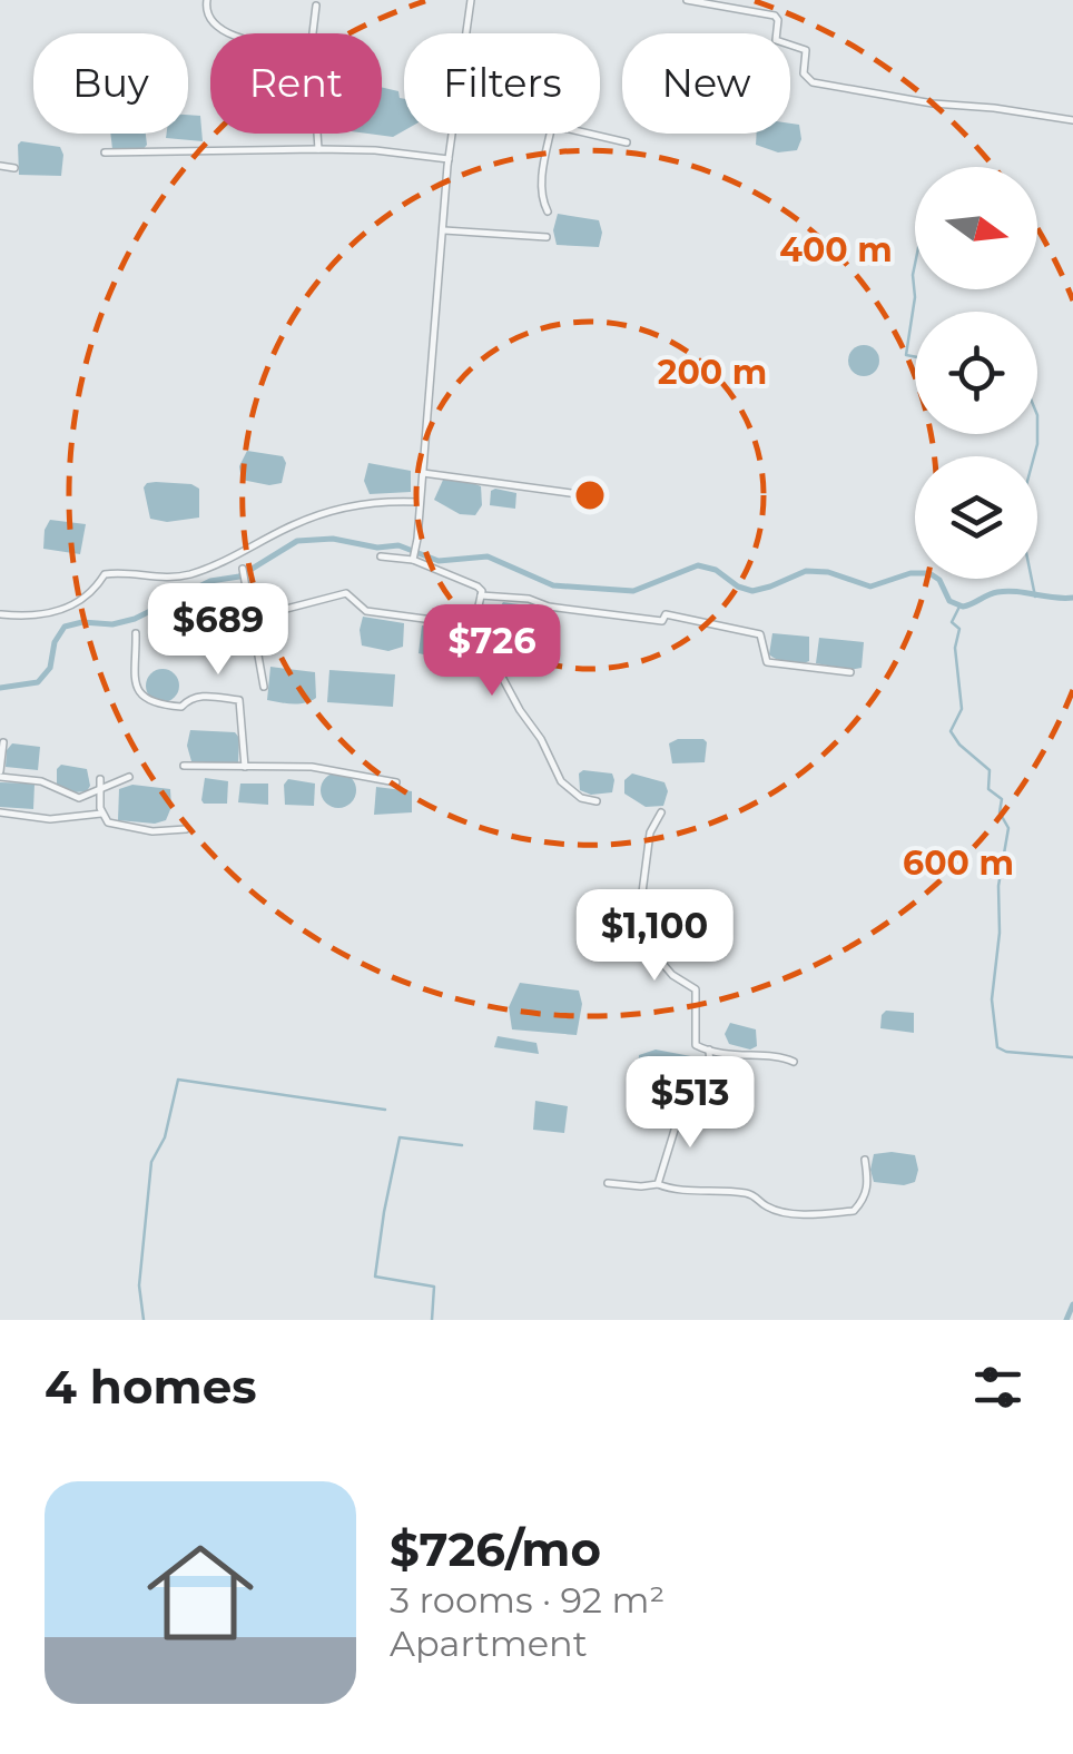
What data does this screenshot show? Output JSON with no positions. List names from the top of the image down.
{
  "north": "right",
  "page": {
    "chip": [
      "Buy",
      "Rent",
      "Filters",
      "New"
    ],
    "price": [
      "$689",
      "$726",
      "$1,100",
      "$513"
    ],
    "heading": "4 homes",
    "list": [
      {
        "name": "$726/mo",
        "note": "3 rooms · 92 m² · Apartment"
      }
    ]
  },
  "rings": ["400 m", "200 m", "600 m"]
}
